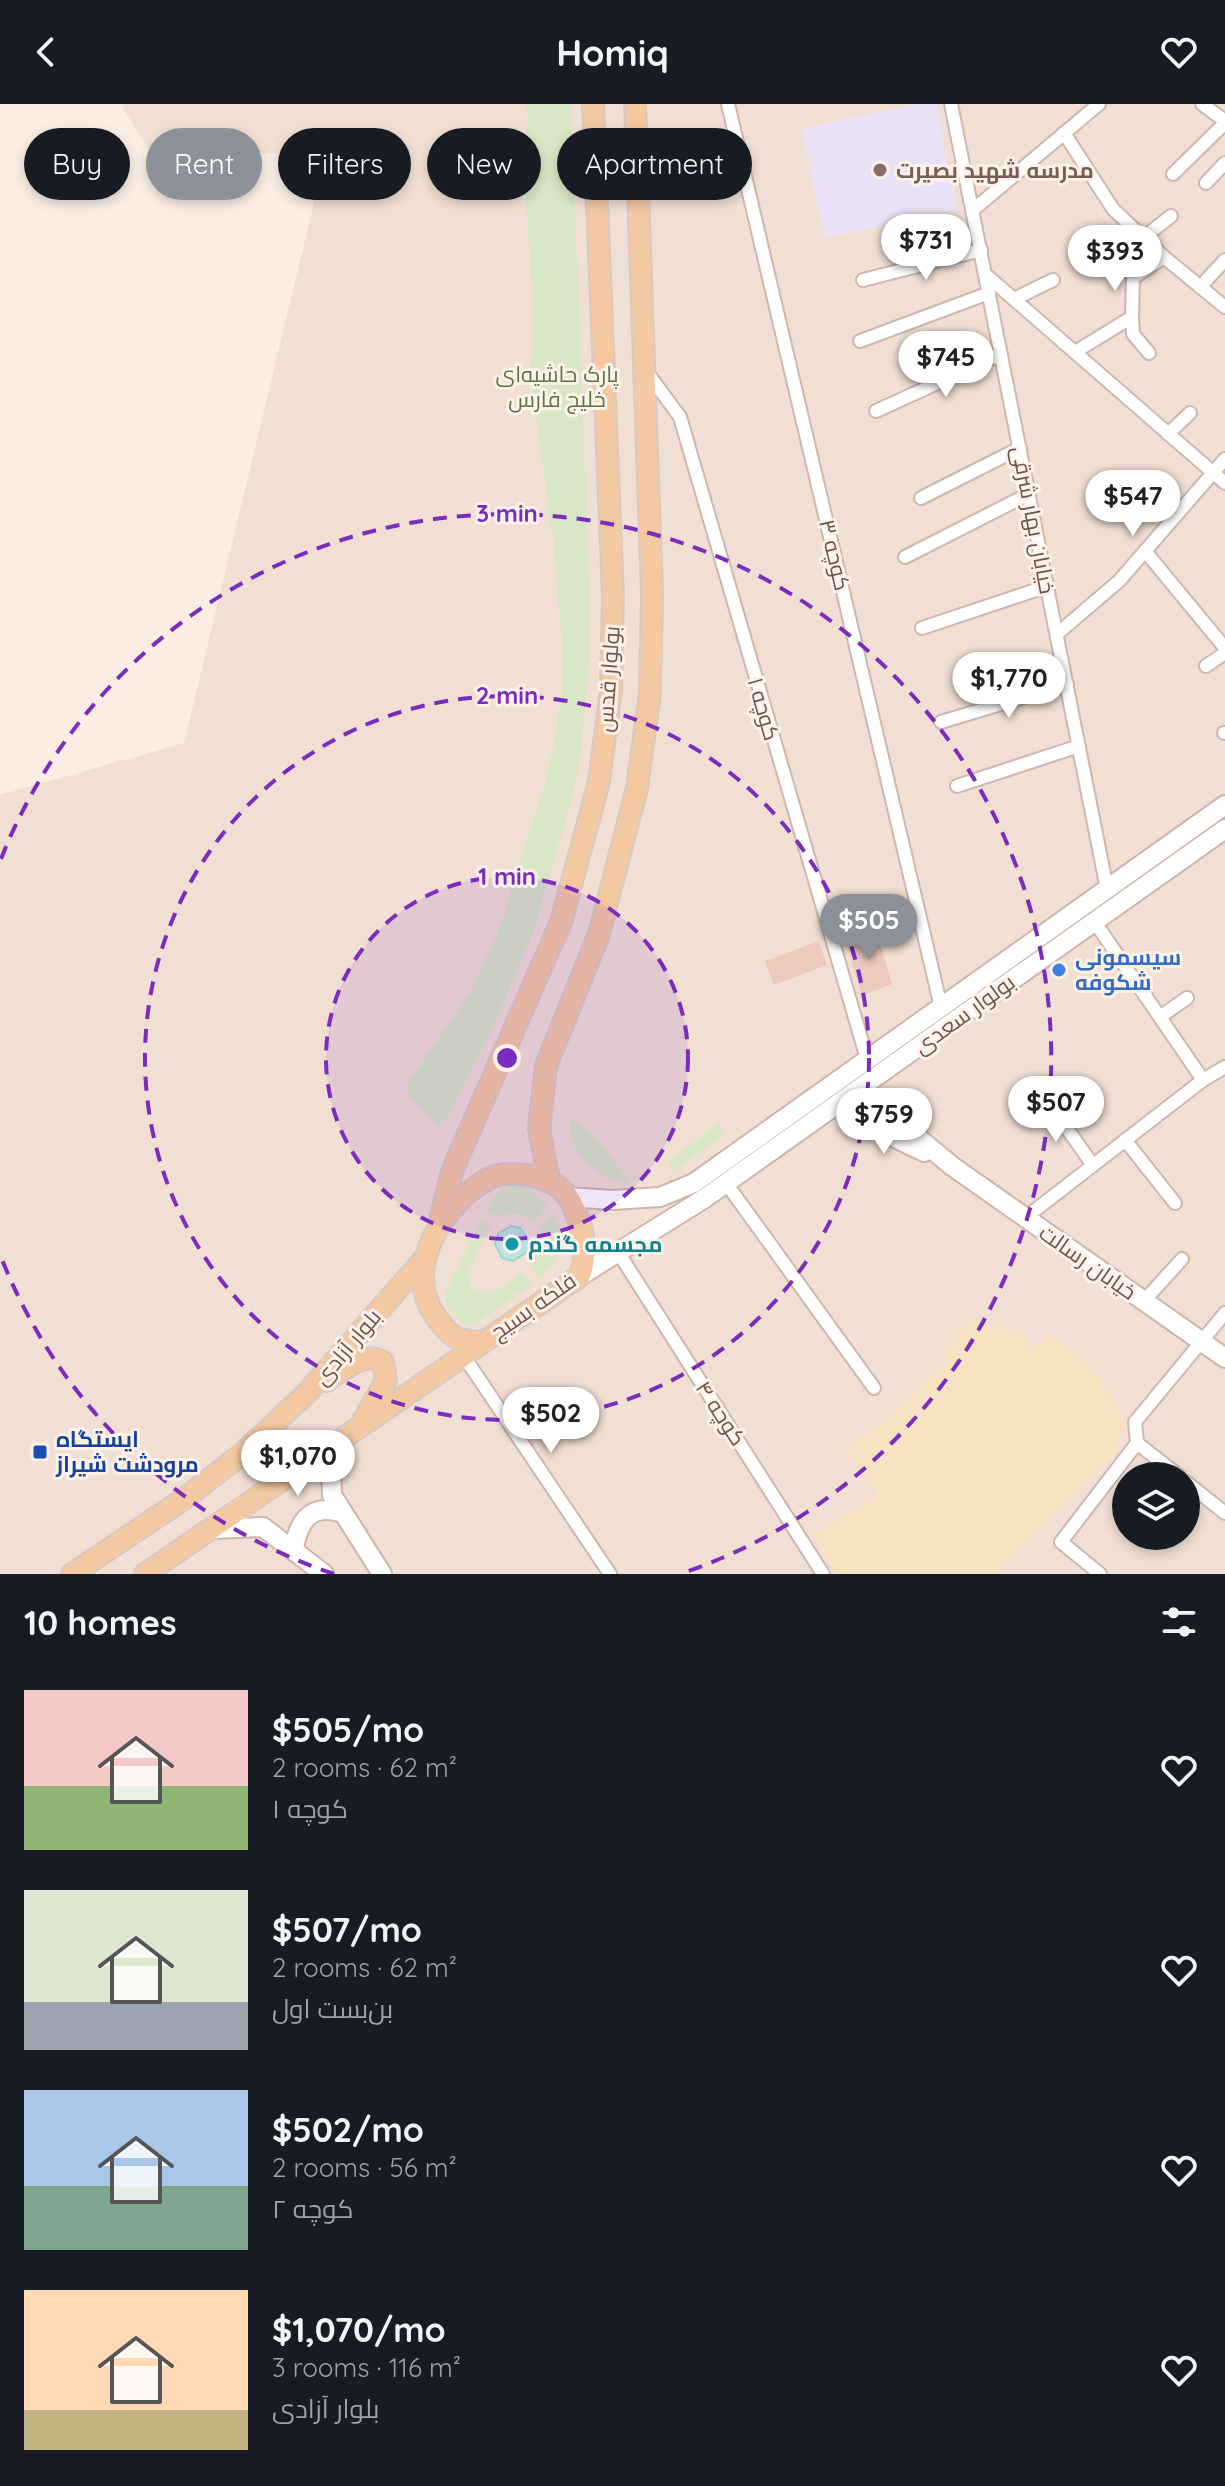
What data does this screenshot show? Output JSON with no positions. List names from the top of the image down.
{
  "streets": {
    "main road": [
      "بولوار قدس",
      "بولوار سعدی",
      "خیابان رسالت",
      "فلکه بسیج",
      "بلوار آزادی"
    ],
    "street": [
      "خیابان بهار شرقی",
      "کوچه ۳",
      "کوچه ۱",
      "کوچه ۴"
    ]
  },
  "crossings": [
    ["خیابان بهار شرقی", "بولوار سعدی"],
    ["کوچه ۳", "بولوار سعدی"],
    ["بولوار قدس", "کوچه ۱"],
    ["بولوار قدس", "بولوار سعدی"],
    ["بولوار قدس", "فلکه بسیج"],
    ["بولوار قدس", "بلوار آزادی"],
    ["کوچه ۱", "بولوار سعدی"],
    ["بولوار سعدی", "فلکه بسیج"],
    ["بولوار سعدی", "بلوار آزادی"],
    ["بولوار سعدی", "کوچه ۴"],
    ["فلکه بسیج", "بلوار آزادی"]
  ],
  "parks": ["پارک حاشیه‌ای خلیج فارس"],
  "places": {
    "other": ["مدرسه شهید بصیرت", "سیسمونی شکوفه", "مجسمه گندم"],
    "transit": ["ایستگاه مرودشت شیراز"]
  },
  "page": {
    "header": "Homiq",
    "chip": [
      "Buy",
      "Rent",
      "Filters",
      "New",
      "Apartment"
    ],
    "price": [
      "$731",
      "$393",
      "$745",
      "$547",
      "$1,770",
      "$505",
      "$507",
      "$759",
      "$502",
      "$1,070"
    ],
    "heading": "10 homes",
    "list": [
      {
        "name": "$505/mo",
        "note": "2 rooms · 62 m² · کوچه ۱"
      },
      {
        "name": "$507/mo",
        "note": "2 rooms · 62 m² · بن‌بست اول"
      },
      {
        "name": "$502/mo",
        "note": "2 rooms · 56 m² · کوچه ۲"
      },
      {
        "name": "$1,070/mo",
        "note": "3 rooms · 116 m² · بلوار آزادی"
      }
    ]
  },
  "rings": ["3 min", "2 min", "1 min"]
}
